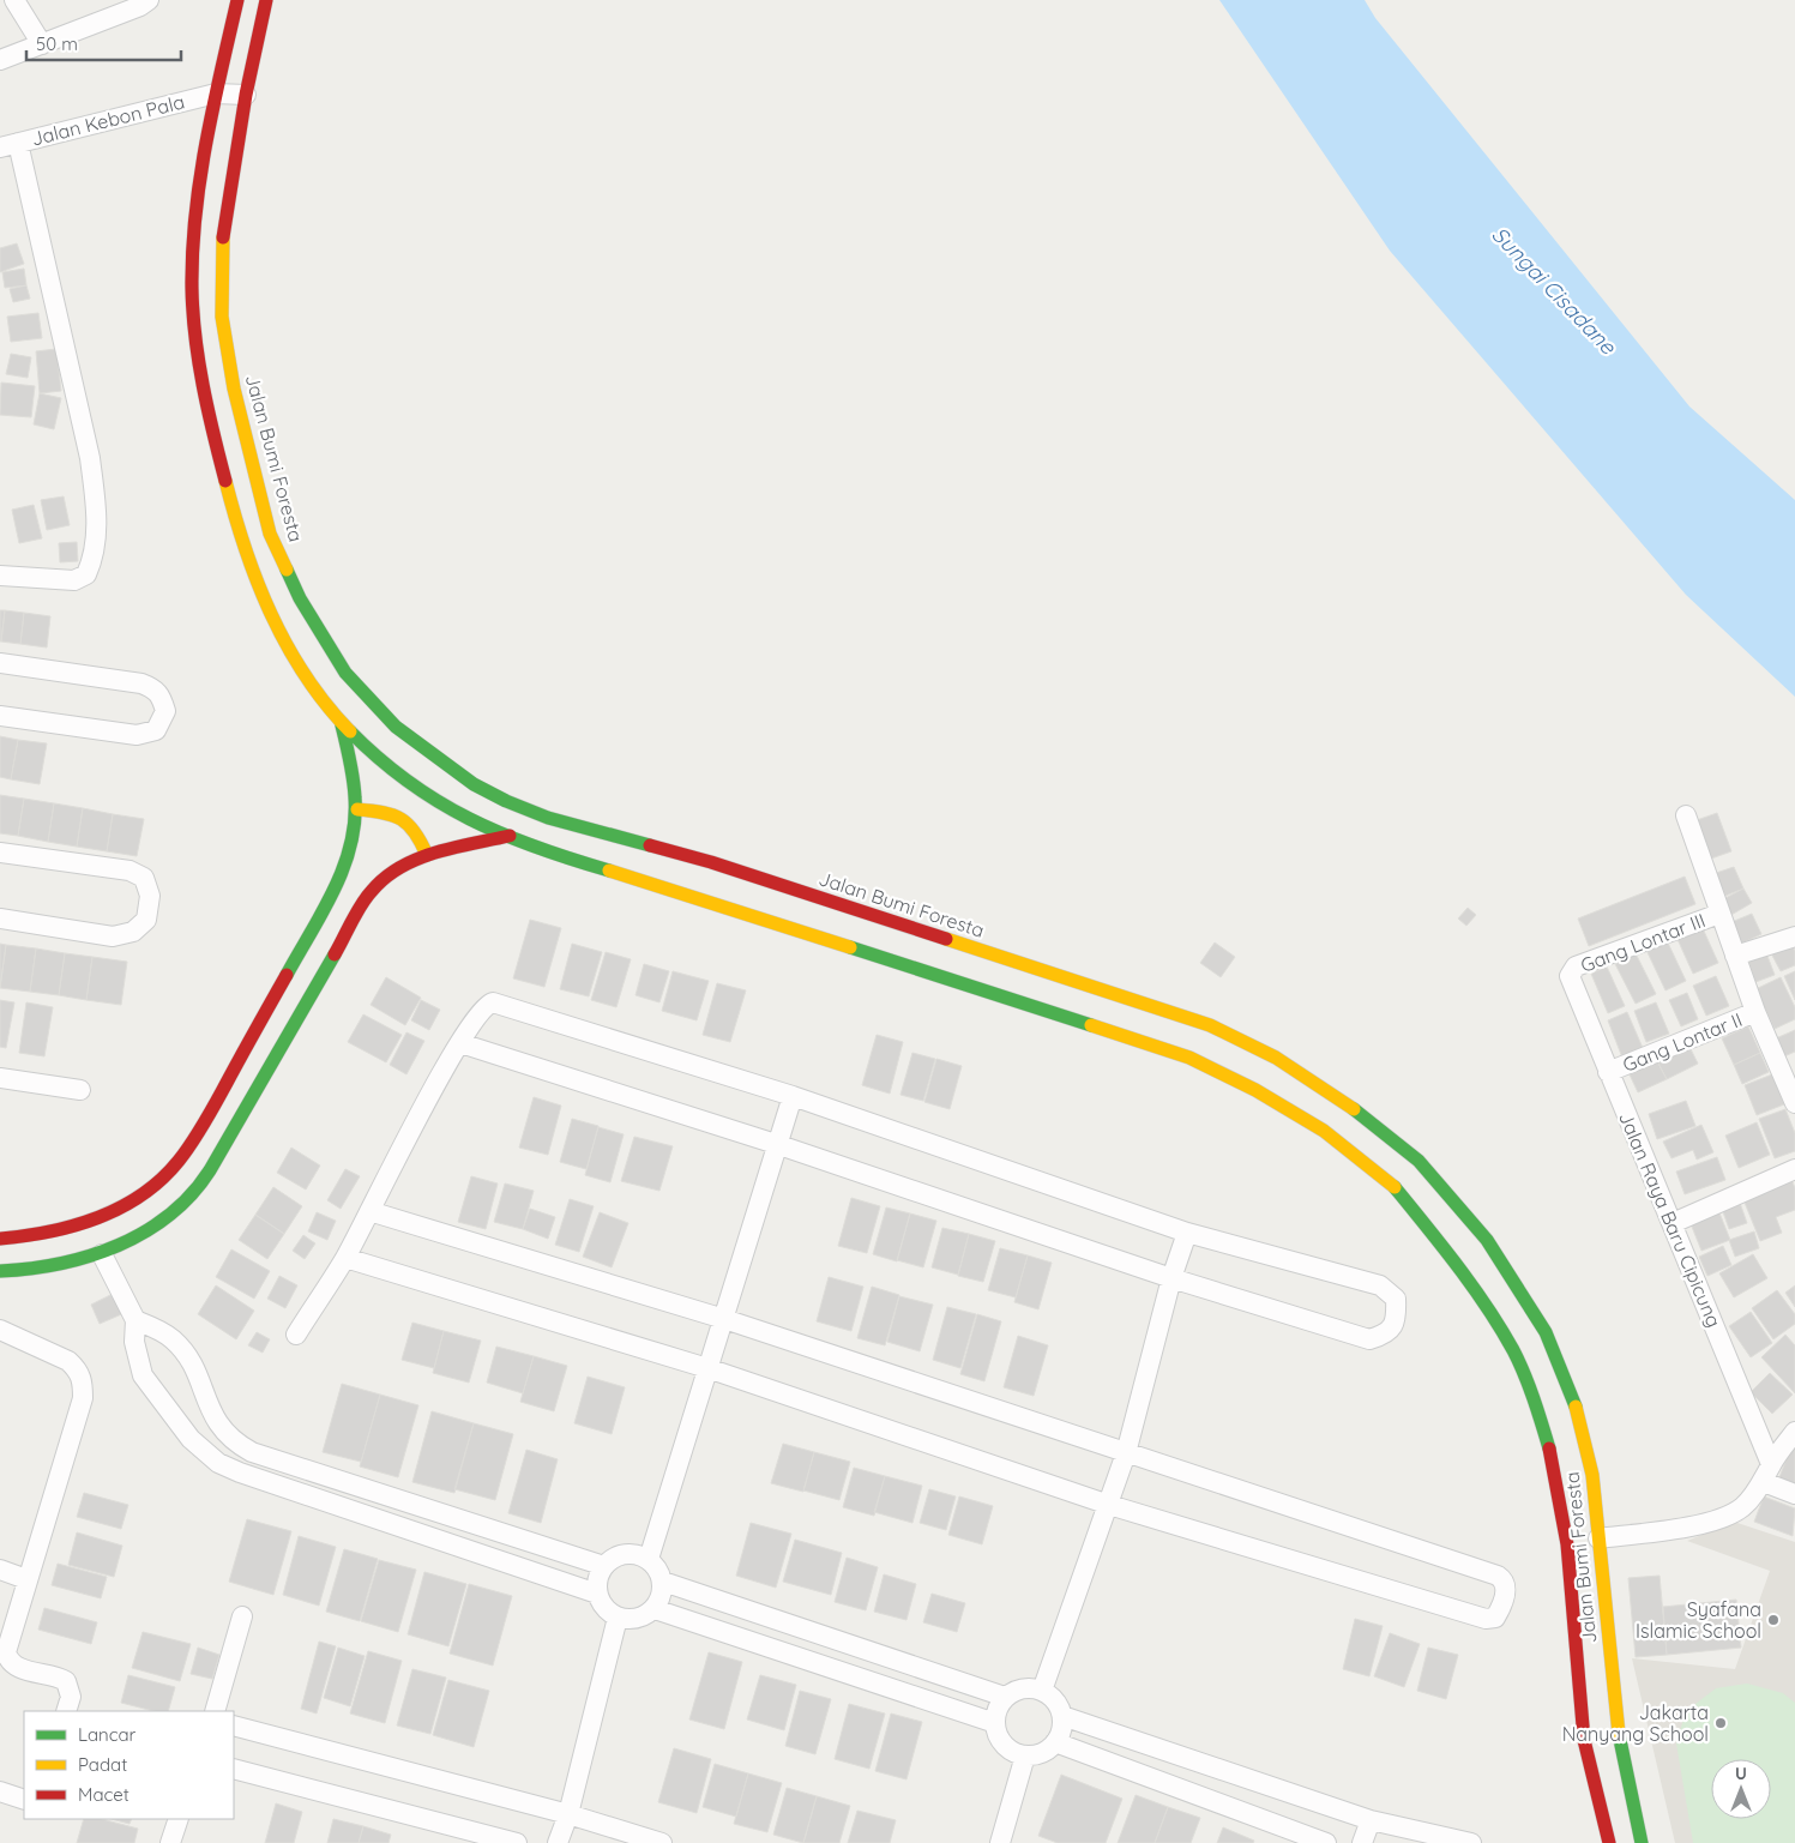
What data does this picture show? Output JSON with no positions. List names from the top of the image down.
{
  "streets": {
    "main road": ["Jalan Bumi Foresta"],
    "street": [
      "Jalan Kebon Pala",
      "Gang Lontar III",
      "Gang Lontar II",
      "Jalan Raya Baru Cipicung"
    ]
  },
  "crossings": [
    ["Jalan Kebon Pala", "Jalan Bumi Foresta"],
    ["Gang Lontar III", "Jalan Raya Baru Cipicung"],
    ["Gang Lontar II", "Jalan Raya Baru Cipicung"]
  ],
  "water": ["Sungai Cisadane"],
  "places": ["Syafana Islamic School", "Jakarta Nanyang School"],
  "legend": ["Lancar", "Padat", "Macet"],
  "scale_bar": "50 m",
  "north": "top"
}
